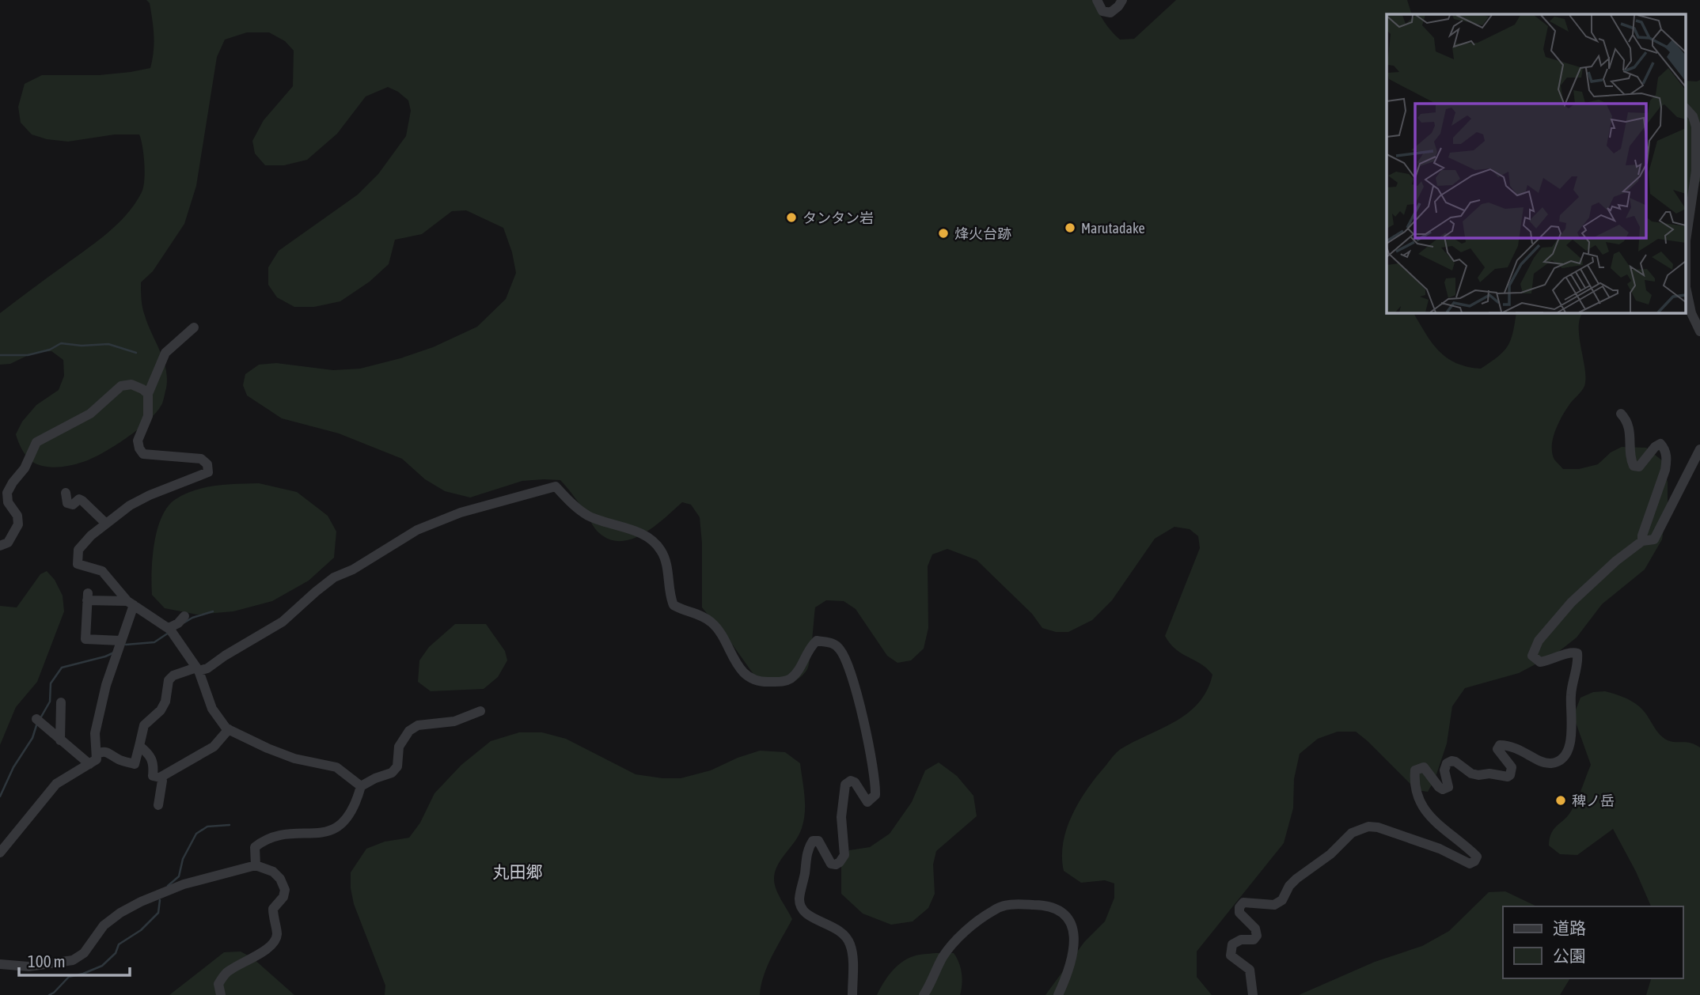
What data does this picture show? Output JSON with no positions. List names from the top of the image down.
{
  "districts": ["丸田郷"],
  "places": [
    "タンタン岩",
    "Marutadake",
    "烽火台跡",
    "稗ノ岳"
  ],
  "legend": ["道路", "公園"],
  "scale_bar": "100 m"
}
